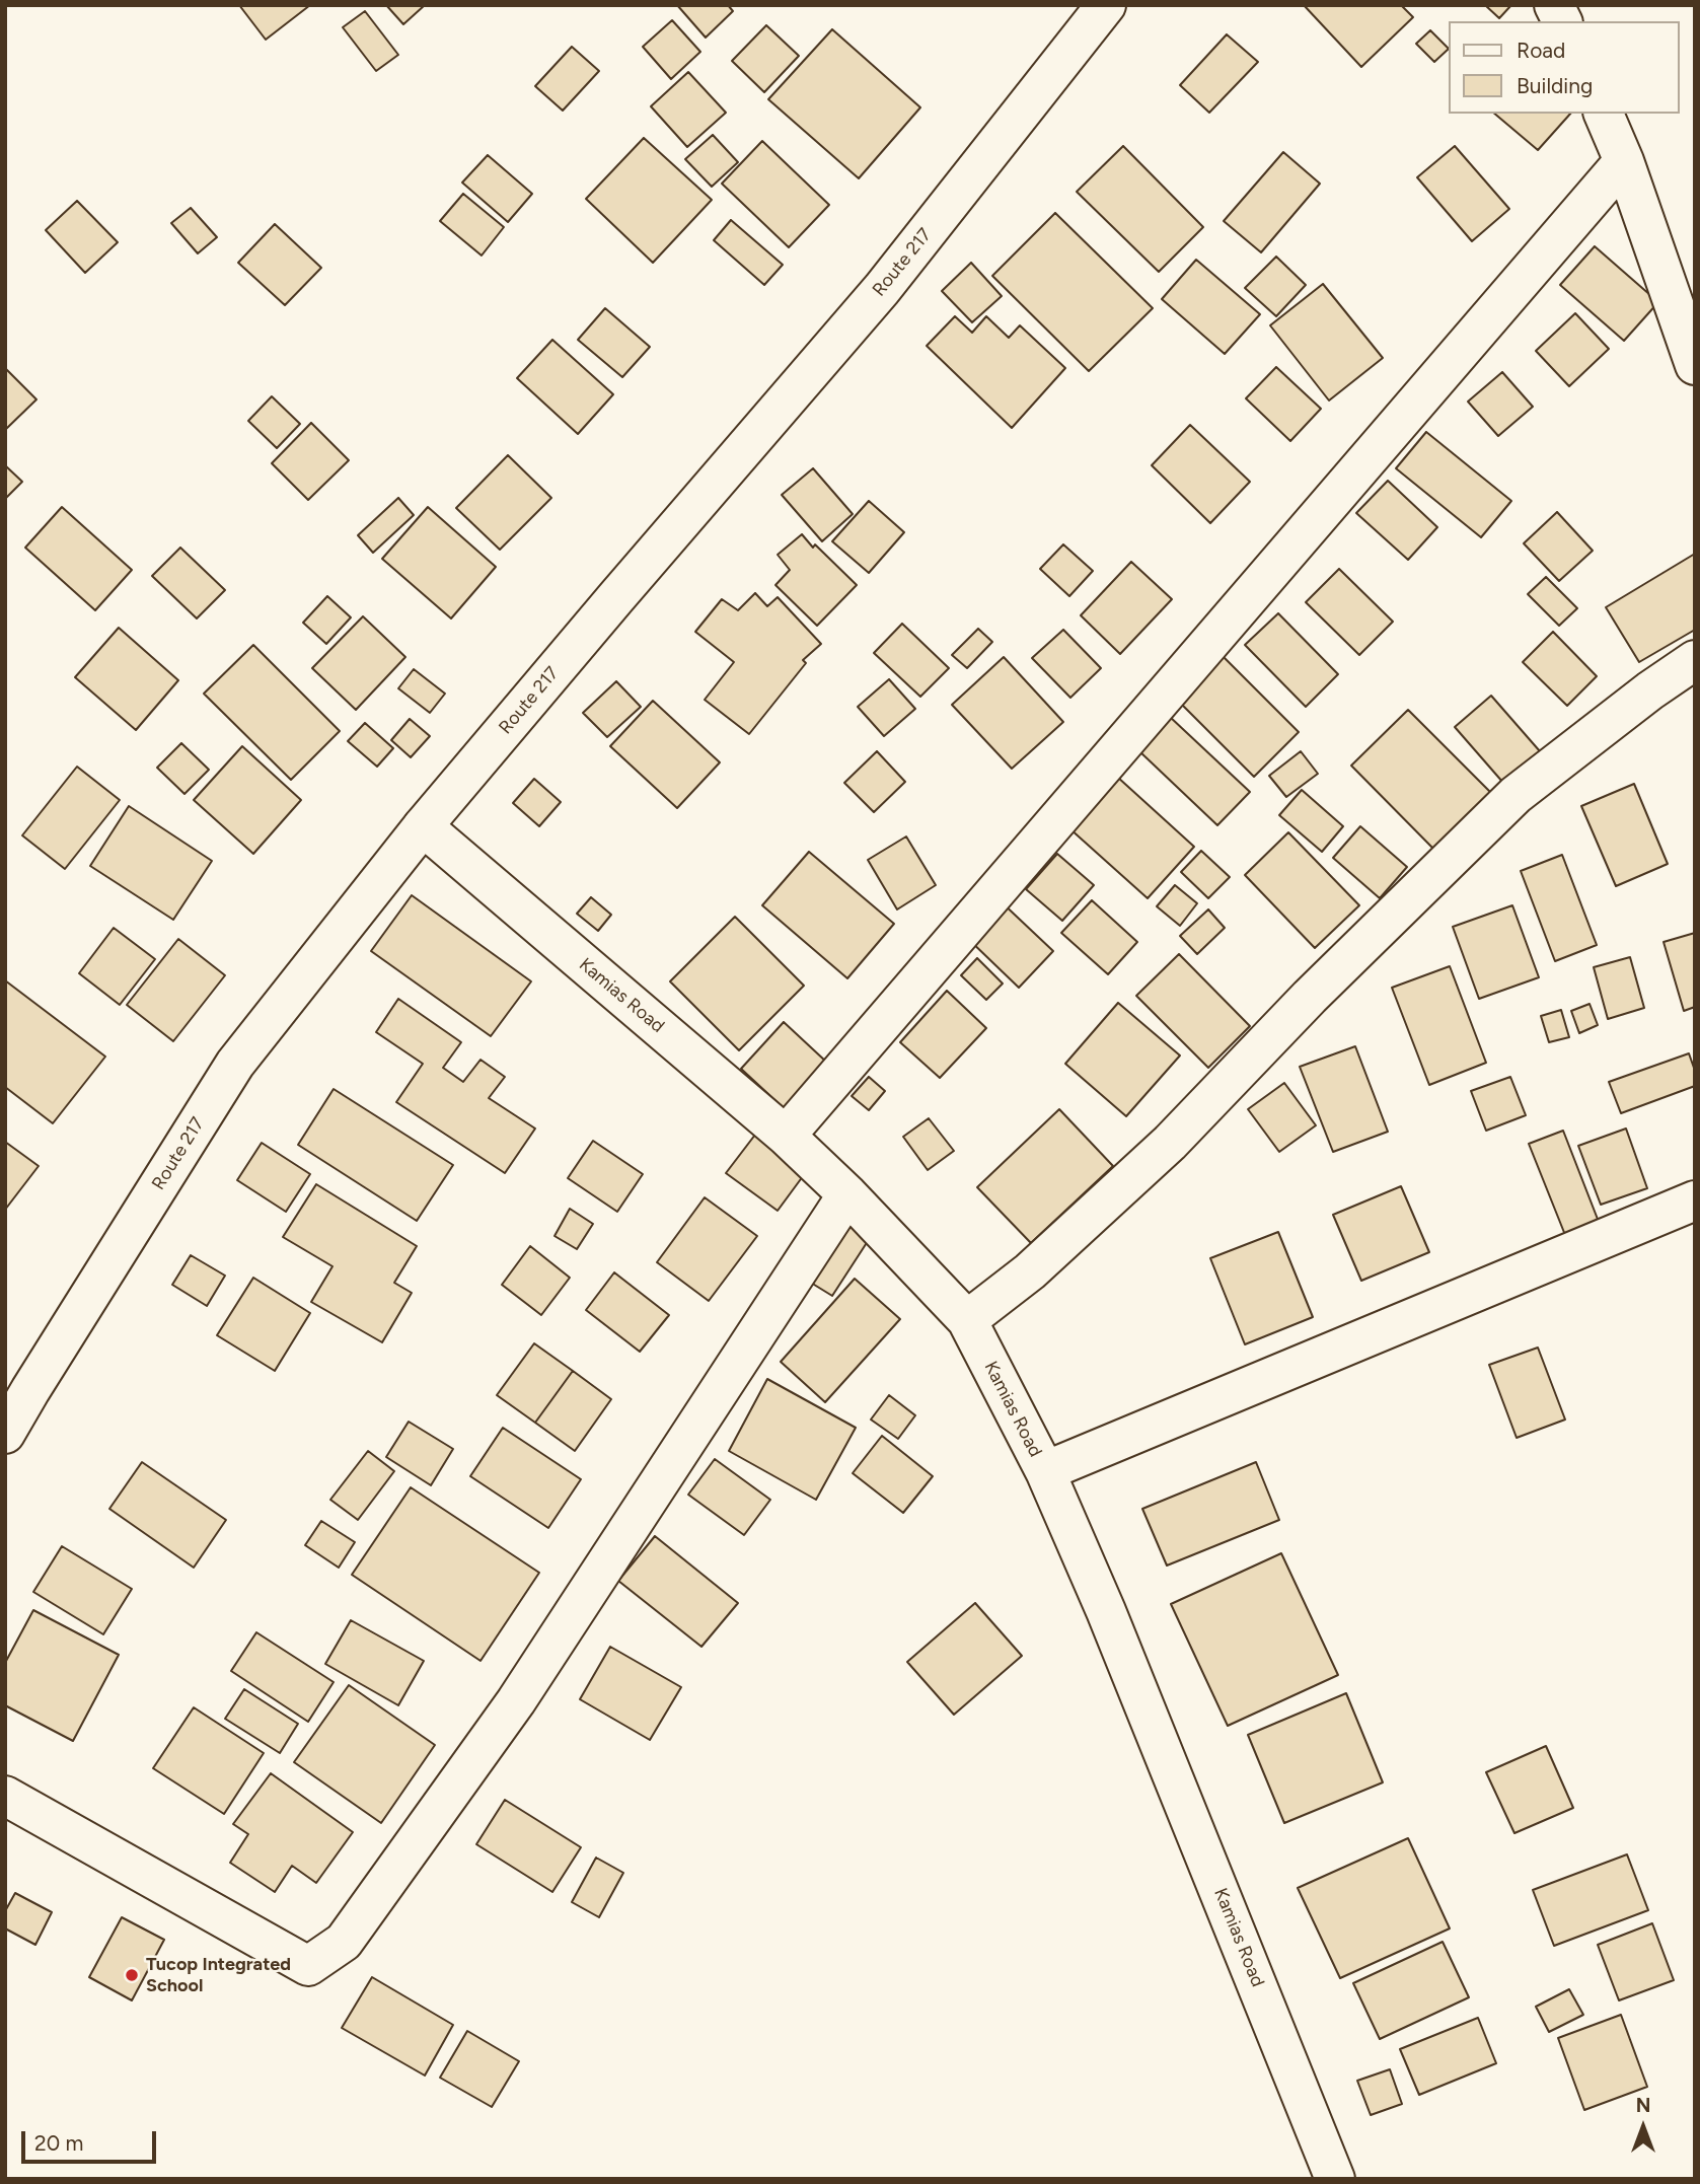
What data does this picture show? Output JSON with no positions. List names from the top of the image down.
{
  "streets": {
    "street": ["Route 217", "Kamias Road"]
  },
  "crossings": [
    ["Route 217", "Kamias Road"]
  ],
  "places": ["Tucop Integrated School"],
  "legend": ["Road", "Building"],
  "scale_bar": "20 m",
  "north": "top"
}
